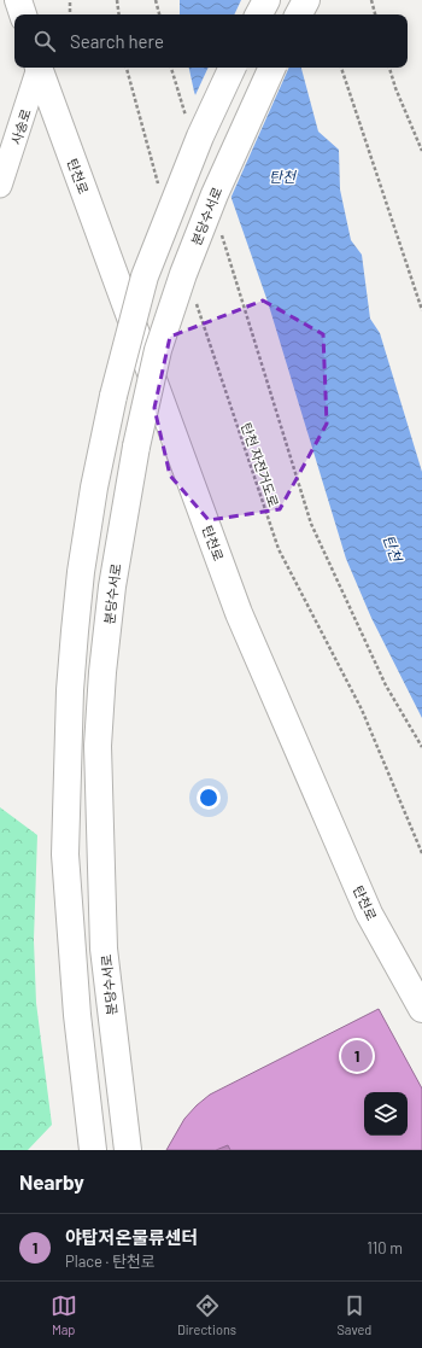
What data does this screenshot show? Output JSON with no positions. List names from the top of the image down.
{
  "streets": {
    "main road": ["탄천로", "분당수서로"],
    "street": ["사송로"],
    "path": ["탄천 자전거도로"]
  },
  "water": ["탄천"],
  "page": {
    "search": "Search here",
    "pins": "1",
    "heading": "Nearby",
    "list": [
      {
        "mark": "1",
        "name": "야탑저온물류센터",
        "note": "Place · 탄천로",
        "value": "110 m"
      }
    ],
    "nav": ["Map", "Directions", "Saved"]
  }
}
